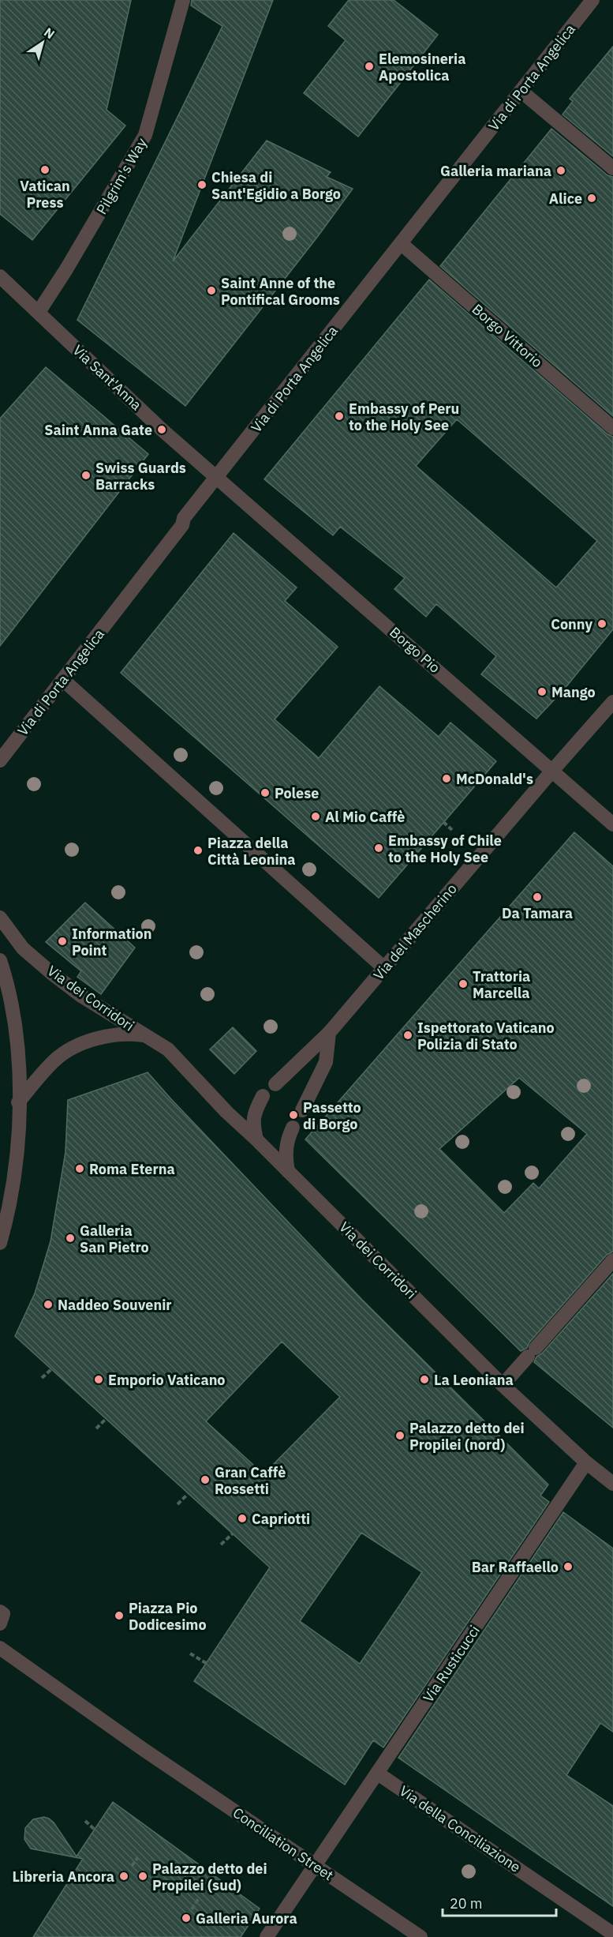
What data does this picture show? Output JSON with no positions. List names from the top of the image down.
{
  "streets": {
    "street": [
      "Via di Porta Angelica",
      "Pilgrim's Way",
      "Borgo Vittorio",
      "Via Sant'Anna",
      "Borgo Pio",
      "Via del Mascherino",
      "Via dei Corridori",
      "Via Rusticucci",
      "Via della Conciliazione",
      "Conciliation Street"
    ]
  },
  "crossings": [
    ["Via di Porta Angelica", "Borgo Vittorio"],
    ["Via di Porta Angelica", "Via Sant'Anna"],
    ["Via di Porta Angelica", "Borgo Pio"],
    ["Pilgrim's Way", "Via Sant'Anna"],
    ["Via Sant'Anna", "Borgo Pio"],
    ["Borgo Pio", "Via del Mascherino"],
    ["Via dei Corridori", "Via Rusticucci"],
    ["Via Rusticucci", "Via della Conciliazione"],
    ["Via Rusticucci", "Conciliation Street"]
  ],
  "places": [
    "Elemosineria Apostolica",
    "Vatican Press",
    "Galleria mariana",
    "Chiesa di Sant'Egidio a Borgo",
    "Alice",
    "Saint Anne of the Pontifical Grooms",
    "Embassy of Peru to the Holy See",
    "Saint Anna Gate",
    "Swiss Guards Barracks",
    "Conny",
    "Mango",
    "McDonald's",
    "Polese",
    "Al Mio Caffè",
    "Embassy of Chile to the Holy See",
    "Piazza della Città Leonina",
    "Da Tamara",
    "Information Point",
    "Trattoria Marcella",
    "Ispettorato Vaticano Polizia di Stato",
    "Passetto di Borgo",
    "Roma Eterna",
    "Galleria San Pietro",
    "Naddeo Souvenir",
    "Emporio Vaticano",
    "La Leoniana",
    "Palazzo detto dei Propilei (nord)",
    "Gran Caffè Rossetti",
    "Capriotti",
    "Bar Raffaello",
    "Piazza Pio Dodicesimo",
    "Libreria Ancora",
    "Palazzo detto dei Propilei (sud)",
    "Galleria Aurora"
  ],
  "scale_bar": "20 m",
  "north": "top right"
}
